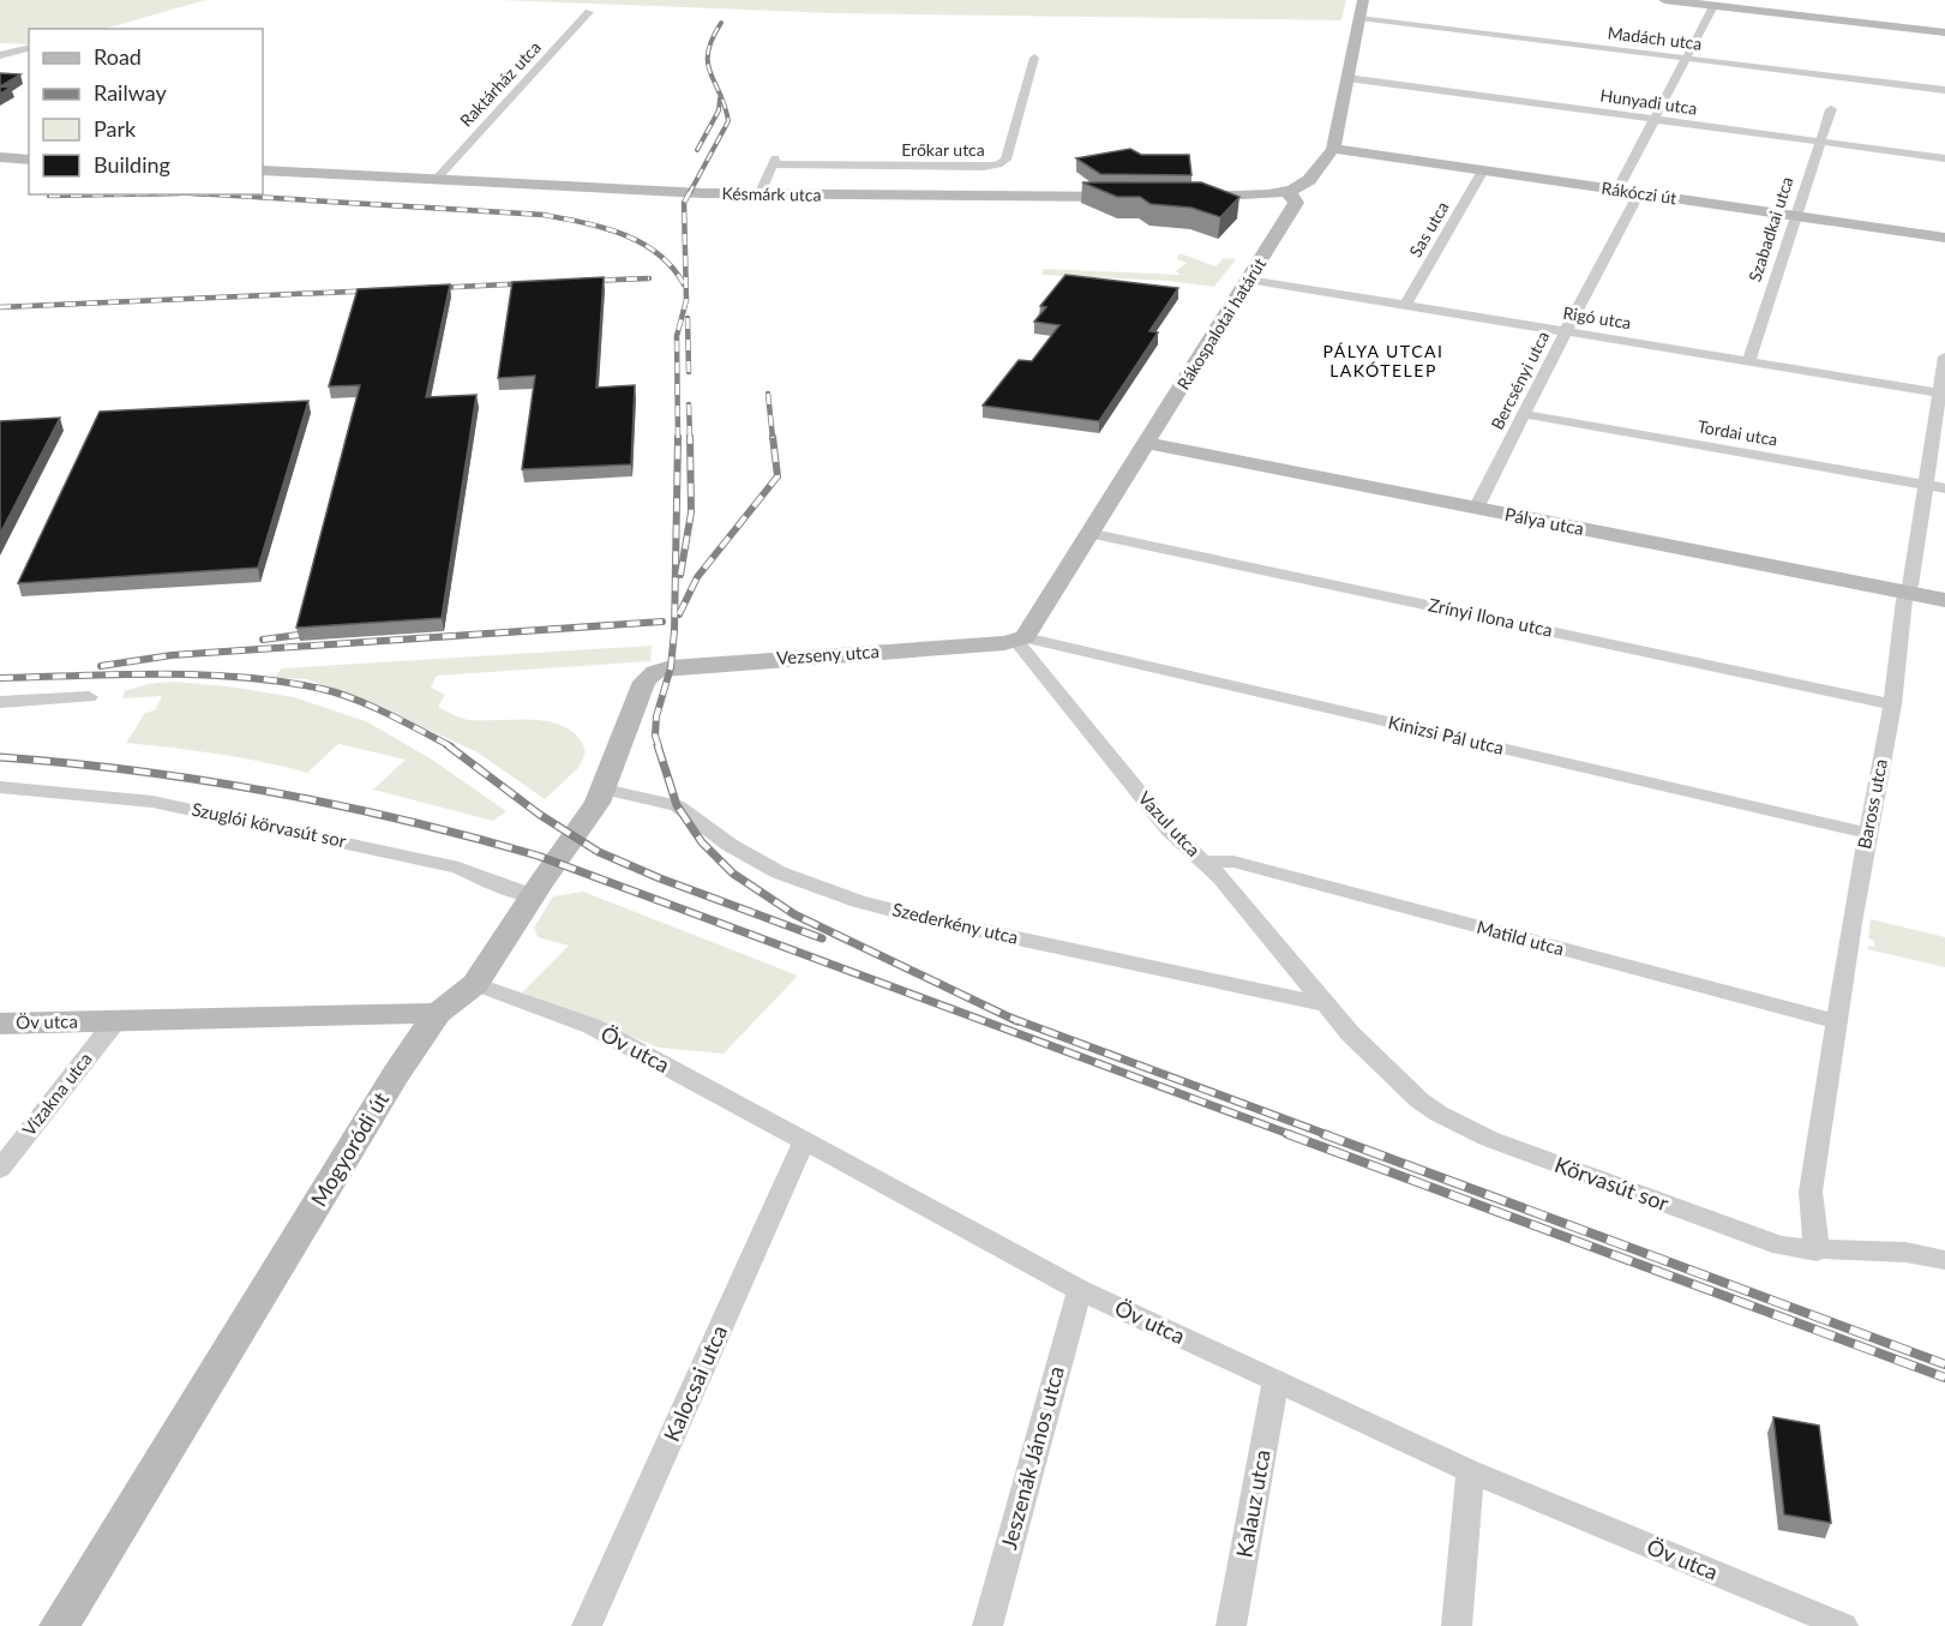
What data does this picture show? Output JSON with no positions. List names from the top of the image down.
{
  "streets": {
    "street": [
      "Madách utca",
      "Raktárház utca",
      "Hunyadi utca",
      "Erőkar utca",
      "Rákóczi út",
      "Késmárk utca",
      "Sas utca",
      "Szabadkai utca",
      "Rigó utca",
      "Rákospalotai határút",
      "Bercsényi utca",
      "Tordai utca",
      "Pálya utca",
      "Zrínyi Ilona utca",
      "Vezseny utca",
      "Kinizsi Pál utca",
      "Baross utca",
      "Vazul utca",
      "Szuglói körvasút sor",
      "Szederkény utca",
      "Matild utca",
      "Öv utca",
      "Vízakna utca",
      "Mogyoródi út",
      "Körvasút sor",
      "Kalocsai utca",
      "Jeszenák János utca",
      "Kalauz utca"
    ]
  },
  "crossings": [
    ["Raktárház utca", "Késmárk utca"],
    ["Hunyadi utca", "Szabadkai utca"],
    ["Erőkar utca", "Késmárk utca"],
    ["Rákóczi út", "Sas utca"],
    ["Rákóczi út", "Szabadkai utca"],
    ["Rákóczi út", "Bercsényi utca"],
    ["Sas utca", "Rigó utca"],
    ["Szabadkai utca", "Rigó utca"],
    ["Rigó utca", "Rákospalotai határút"],
    ["Rigó utca", "Bercsényi utca"],
    ["Rigó utca", "Baross utca"],
    ["Rákospalotai határút", "Pálya utca"],
    ["Rákospalotai határút", "Zrínyi Ilona utca"],
    ["Rákospalotai határút", "Vezseny utca"],
    ["Rákospalotai határút", "Kinizsi Pál utca"],
    ["Rákospalotai határút", "Vazul utca"],
    ["Bercsényi utca", "Tordai utca"],
    ["Bercsényi utca", "Pálya utca"],
    ["Tordai utca", "Baross utca"],
    ["Pálya utca", "Baross utca"],
    ["Zrínyi Ilona utca", "Baross utca"],
    ["Vezseny utca", "Kinizsi Pál utca"],
    ["Vezseny utca", "Vazul utca"],
    ["Vezseny utca", "Mogyoródi út"],
    ["Kinizsi Pál utca", "Baross utca"],
    ["Kinizsi Pál utca", "Vazul utca"],
    ["Baross utca", "Matild utca"],
    ["Baross utca", "Körvasút sor"],
    ["Vazul utca", "Szederkény utca"],
    ["Vazul utca", "Matild utca"],
    ["Vazul utca", "Körvasút sor"],
    ["Szuglói körvasút sor", "Mogyoródi út"],
    ["Szederkény utca", "Mogyoródi út"],
    ["Szederkény utca", "Körvasút sor"],
    ["Öv utca", "Vízakna utca"],
    ["Öv utca", "Mogyoródi út"],
    ["Öv utca", "Kalocsai utca"],
    ["Öv utca", "Jeszenák János utca"],
    ["Öv utca", "Kalauz utca"]
  ],
  "districts": ["PÁLYA UTCAI LAKÓTELEP"],
  "legend": [
    "Road",
    "Railway",
    "Park",
    "Building"
  ]
}
